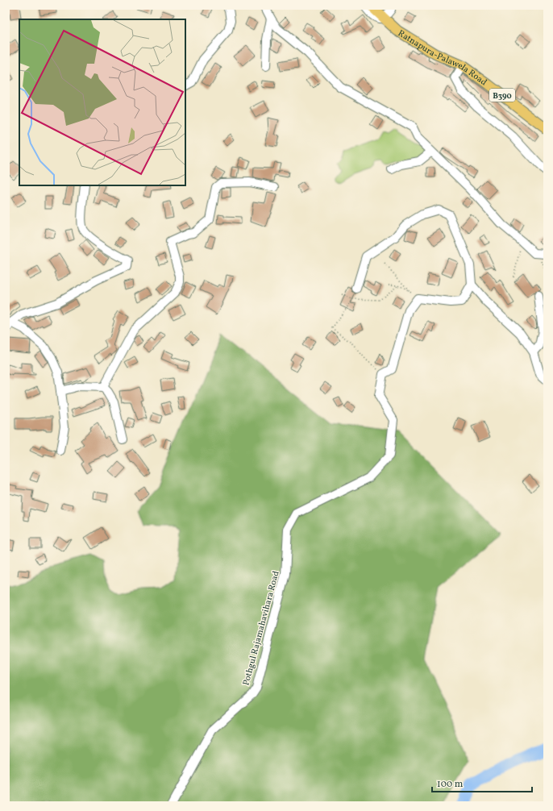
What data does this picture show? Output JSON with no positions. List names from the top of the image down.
{
  "streets": {
    "main road": ["Ratnapura-Palawela Road", "B390"],
    "street": ["Pothgul Rajamahavihara Road"]
  },
  "scale_bar": "100 m"
}
